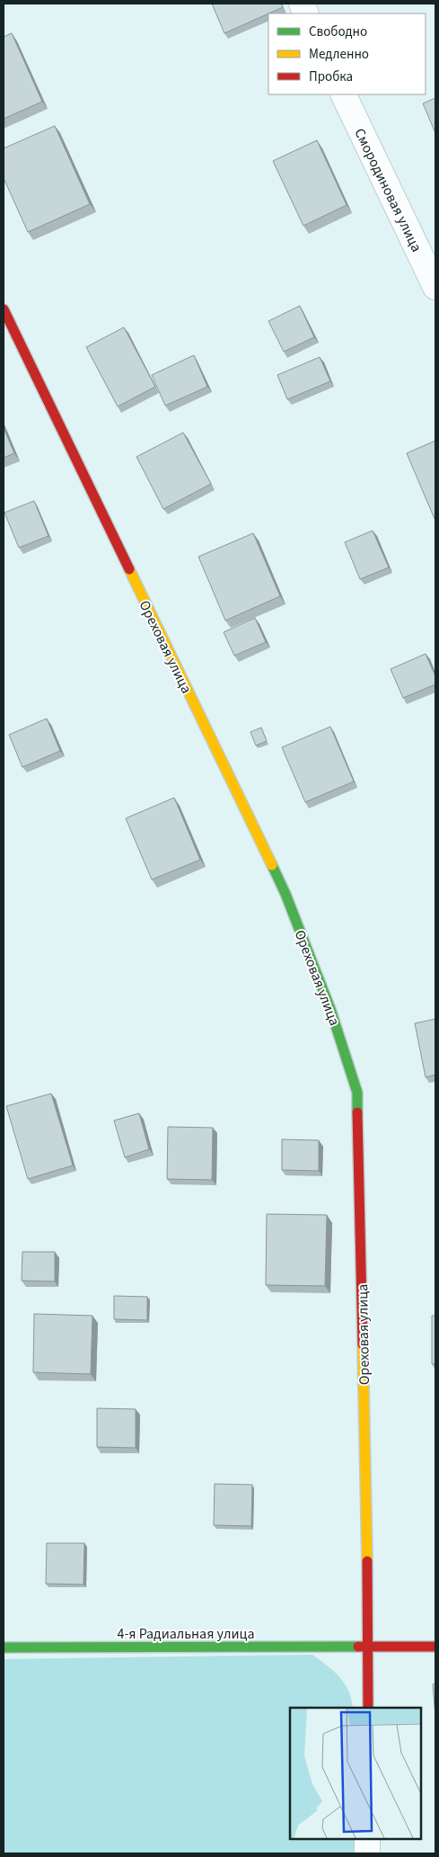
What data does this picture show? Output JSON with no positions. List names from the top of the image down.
{
  "streets": {
    "street": ["Смородиновая улица", "Ореховая улица", "4-я Радиальная улица"]
  },
  "crossings": [
    ["Ореховая улица", "4-я Радиальная улица"]
  ],
  "legend": ["Свободно", "Медленно", "Пробка"]
}
